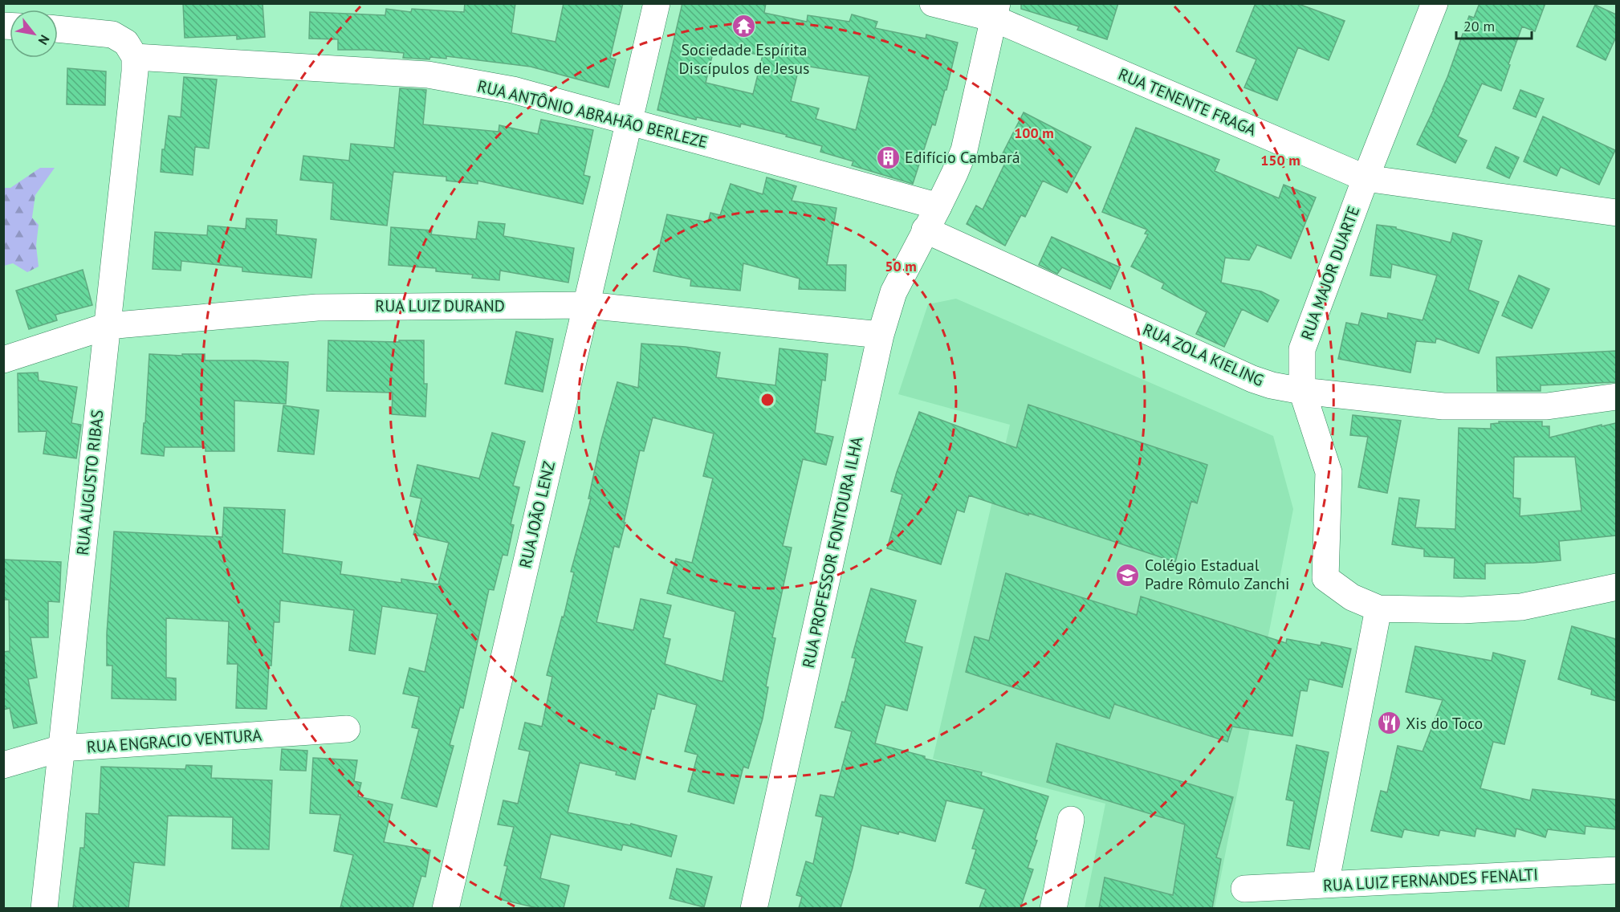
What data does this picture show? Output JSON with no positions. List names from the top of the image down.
{
  "streets": {
    "street": [
      "RUA TENENTE FRAGA",
      "RUA ANTÔNIO ABRAHÃO BERLEZE",
      "RUA MAJOR DUARTE",
      "RUA LUIZ DURAND",
      "RUA ZOLA KIELING",
      "RUA AUGUSTO RIBAS",
      "RUA JOÃO LENZ",
      "RUA PROFESSOR FONTOURA ILHA",
      "RUA ENGRACIO VENTURA",
      "RUA LUIZ FERNANDES FENALTI"
    ]
  },
  "crossings": [
    ["RUA TENENTE FRAGA", "RUA MAJOR DUARTE"],
    ["RUA TENENTE FRAGA", "RUA PROFESSOR FONTOURA ILHA"],
    ["RUA ANTÔNIO ABRAHÃO BERLEZE", "RUA AUGUSTO RIBAS"],
    ["RUA ANTÔNIO ABRAHÃO BERLEZE", "RUA JOÃO LENZ"],
    ["RUA ANTÔNIO ABRAHÃO BERLEZE", "RUA PROFESSOR FONTOURA ILHA"],
    ["RUA MAJOR DUARTE", "RUA ZOLA KIELING"],
    ["RUA LUIZ DURAND", "RUA AUGUSTO RIBAS"],
    ["RUA LUIZ DURAND", "RUA JOÃO LENZ"],
    ["RUA LUIZ DURAND", "RUA PROFESSOR FONTOURA ILHA"],
    ["RUA ZOLA KIELING", "RUA PROFESSOR FONTOURA ILHA"],
    ["RUA AUGUSTO RIBAS", "RUA ENGRACIO VENTURA"]
  ],
  "places": {
    "temple": ["Sociedade Espírita Discípulos de Jesus"],
    "building": ["Edifício Cambará"],
    "school or university": ["Colégio Estadual Padre Rômulo Zanchi"],
    "restaurant": ["Xis do Toco"]
  },
  "scale_bar": "20 m",
  "north": "bottom right",
  "rings": ["100 m", "150 m", "50 m"]
}
